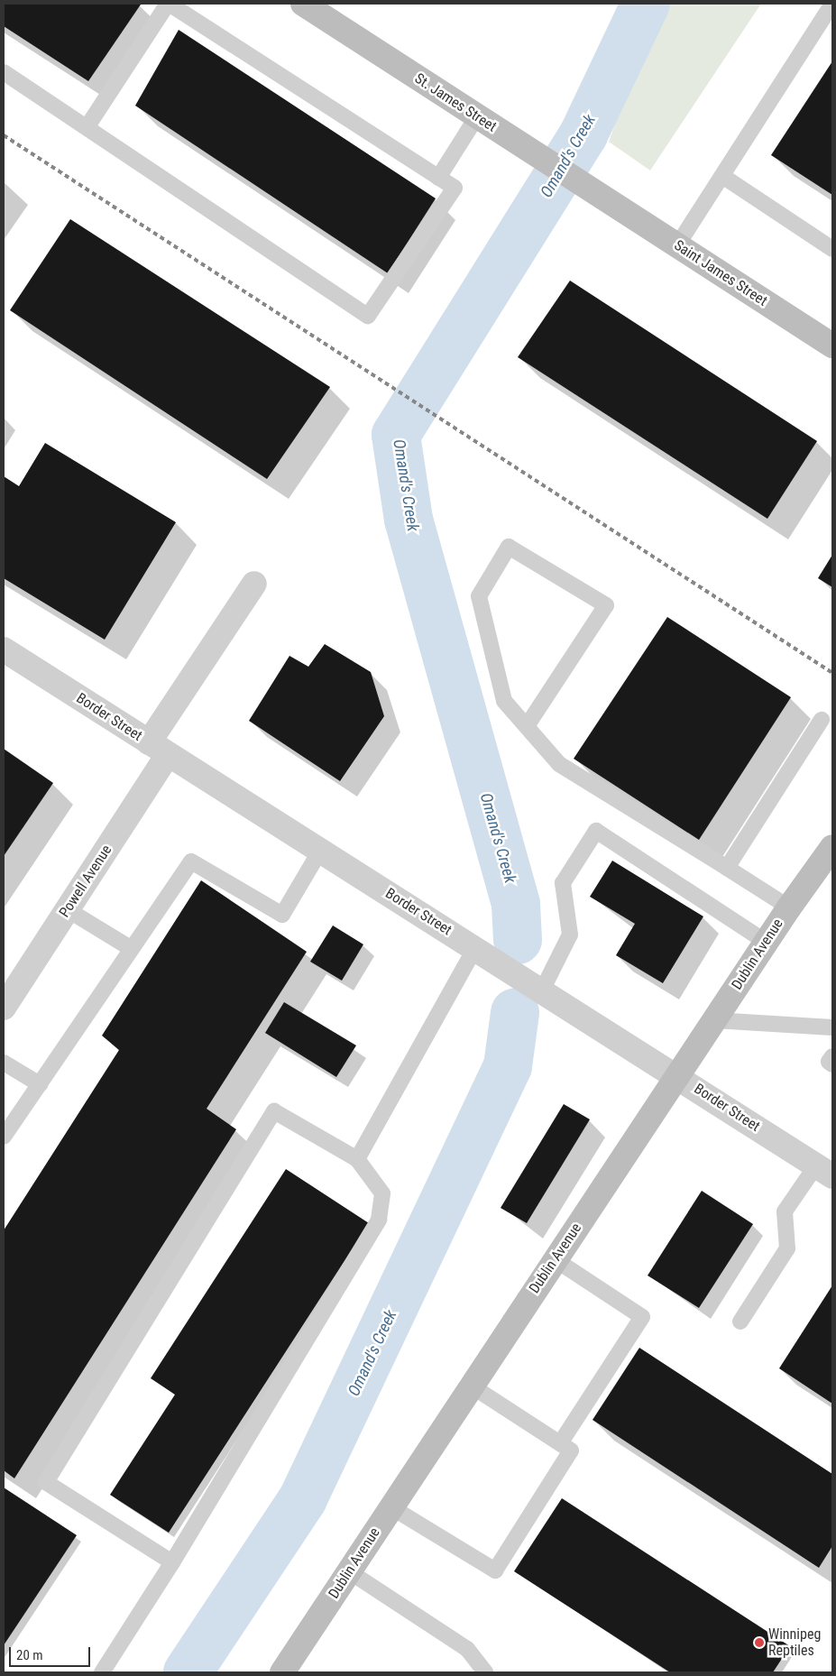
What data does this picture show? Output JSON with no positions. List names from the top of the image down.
{
  "streets": {
    "main road": ["St. James Street", "Saint James Street", "Dublin Avenue"],
    "street": ["Border Street", "Powell Avenue"]
  },
  "crossings": [
    ["St. James Street", "Saint James Street"],
    ["Border Street", "Powell Avenue"],
    ["Border Street", "Dublin Avenue"]
  ],
  "water": ["Omand's Creek"],
  "places": ["Winnipeg Reptiles"],
  "scale_bar": "20 m"
}
